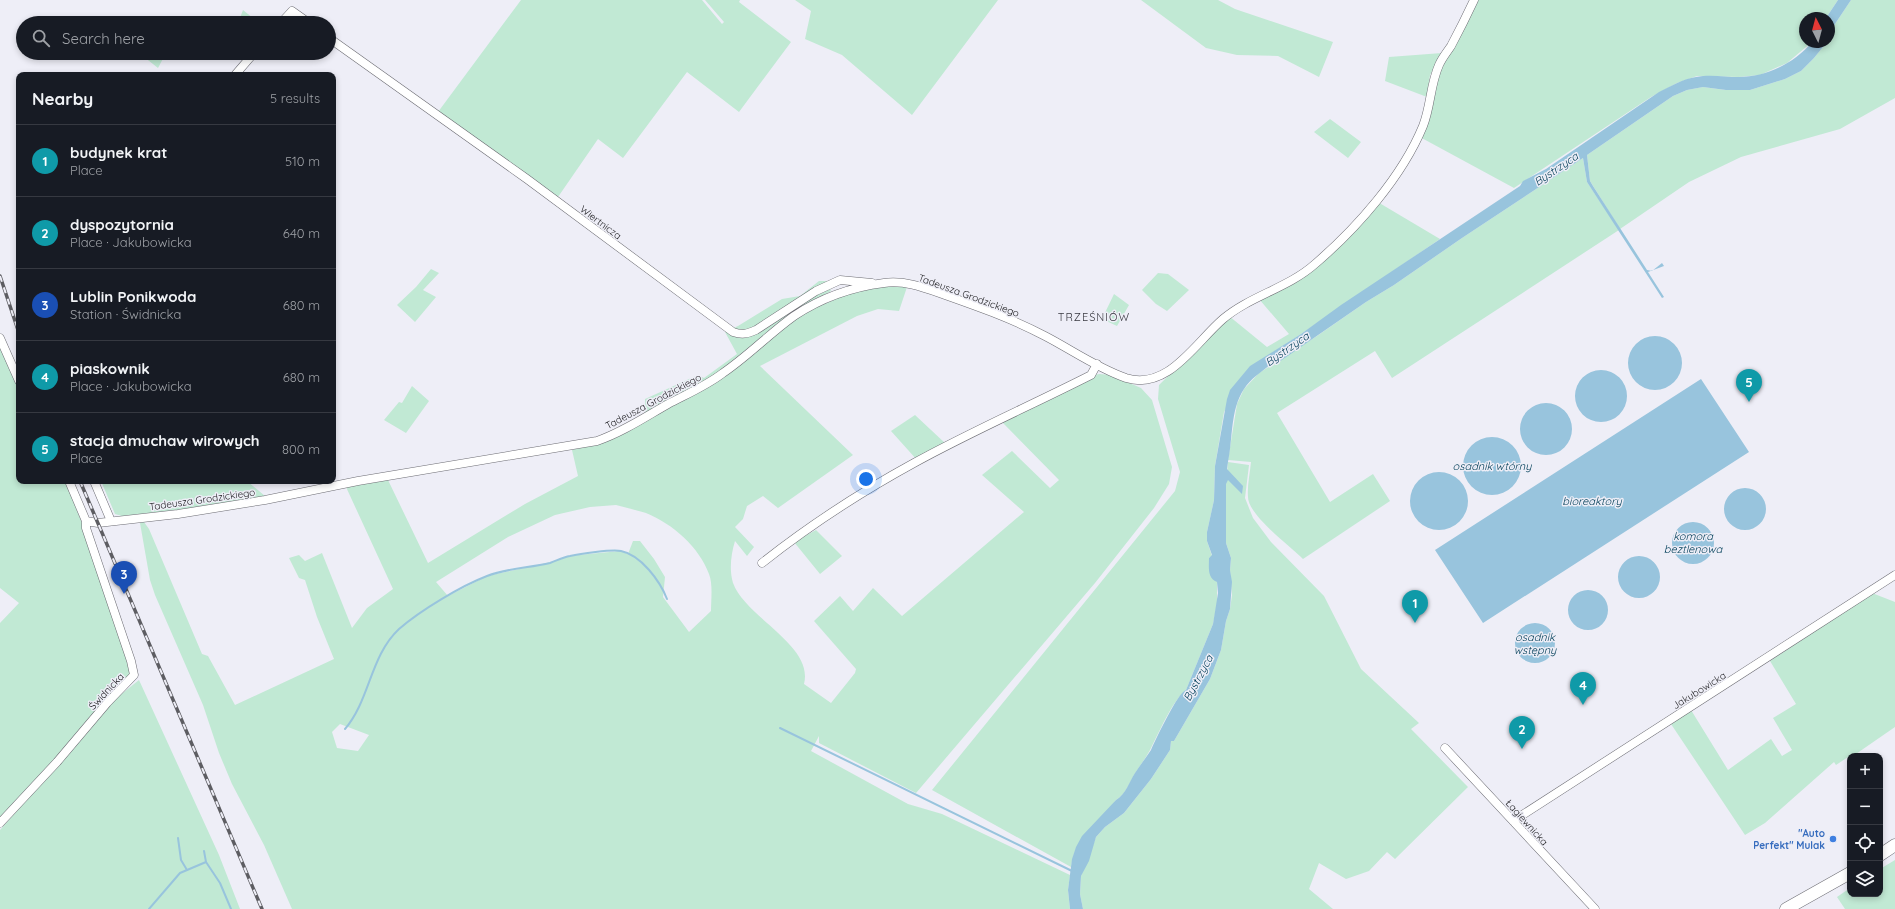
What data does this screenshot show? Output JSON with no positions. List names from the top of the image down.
{
  "streets": {
    "street": [
      "Wiertnicza",
      "Tadeusza Grodzickiego",
      "Jakubowicka",
      "Świdnicka",
      "Łagiewnicka"
    ]
  },
  "crossings": [
    ["Wiertnicza", "Tadeusza Grodzickiego"],
    ["Tadeusza Grodzickiego", "Świdnicka"],
    ["Jakubowicka", "Łagiewnicka"]
  ],
  "districts": ["TRZEŚNIÓW"],
  "water": [
    "Bystrzyca",
    "osadnik wtórny",
    "bioreaktory",
    "komora beztlenowa",
    "osadnik wstępny"
  ],
  "places": ["\"Auto Perfekt\" Mulak"],
  "north": "top",
  "page": {
    "search": "Search here",
    "heading": ["Nearby", "5 results"],
    "list": [
      {
        "mark": "1",
        "name": "budynek krat",
        "note": "Place",
        "value": "510 m"
      },
      {
        "mark": "2",
        "name": "dyspozytornia",
        "note": "Place · Jakubowicka",
        "value": "640 m"
      },
      {
        "mark": "3",
        "name": "Lublin Ponikwoda",
        "note": "Station · Świdnicka",
        "value": "680 m"
      },
      {
        "mark": "4",
        "name": "piaskownik",
        "note": "Place · Jakubowicka",
        "value": "680 m"
      },
      {
        "mark": "5",
        "name": "stacja dmuchaw wirowych",
        "note": "Place",
        "value": "800 m"
      }
    ],
    "pins": [
      "5",
      "3",
      "1",
      "4",
      "2"
    ],
    "map_buttons": ["+", "−"]
  }
}
